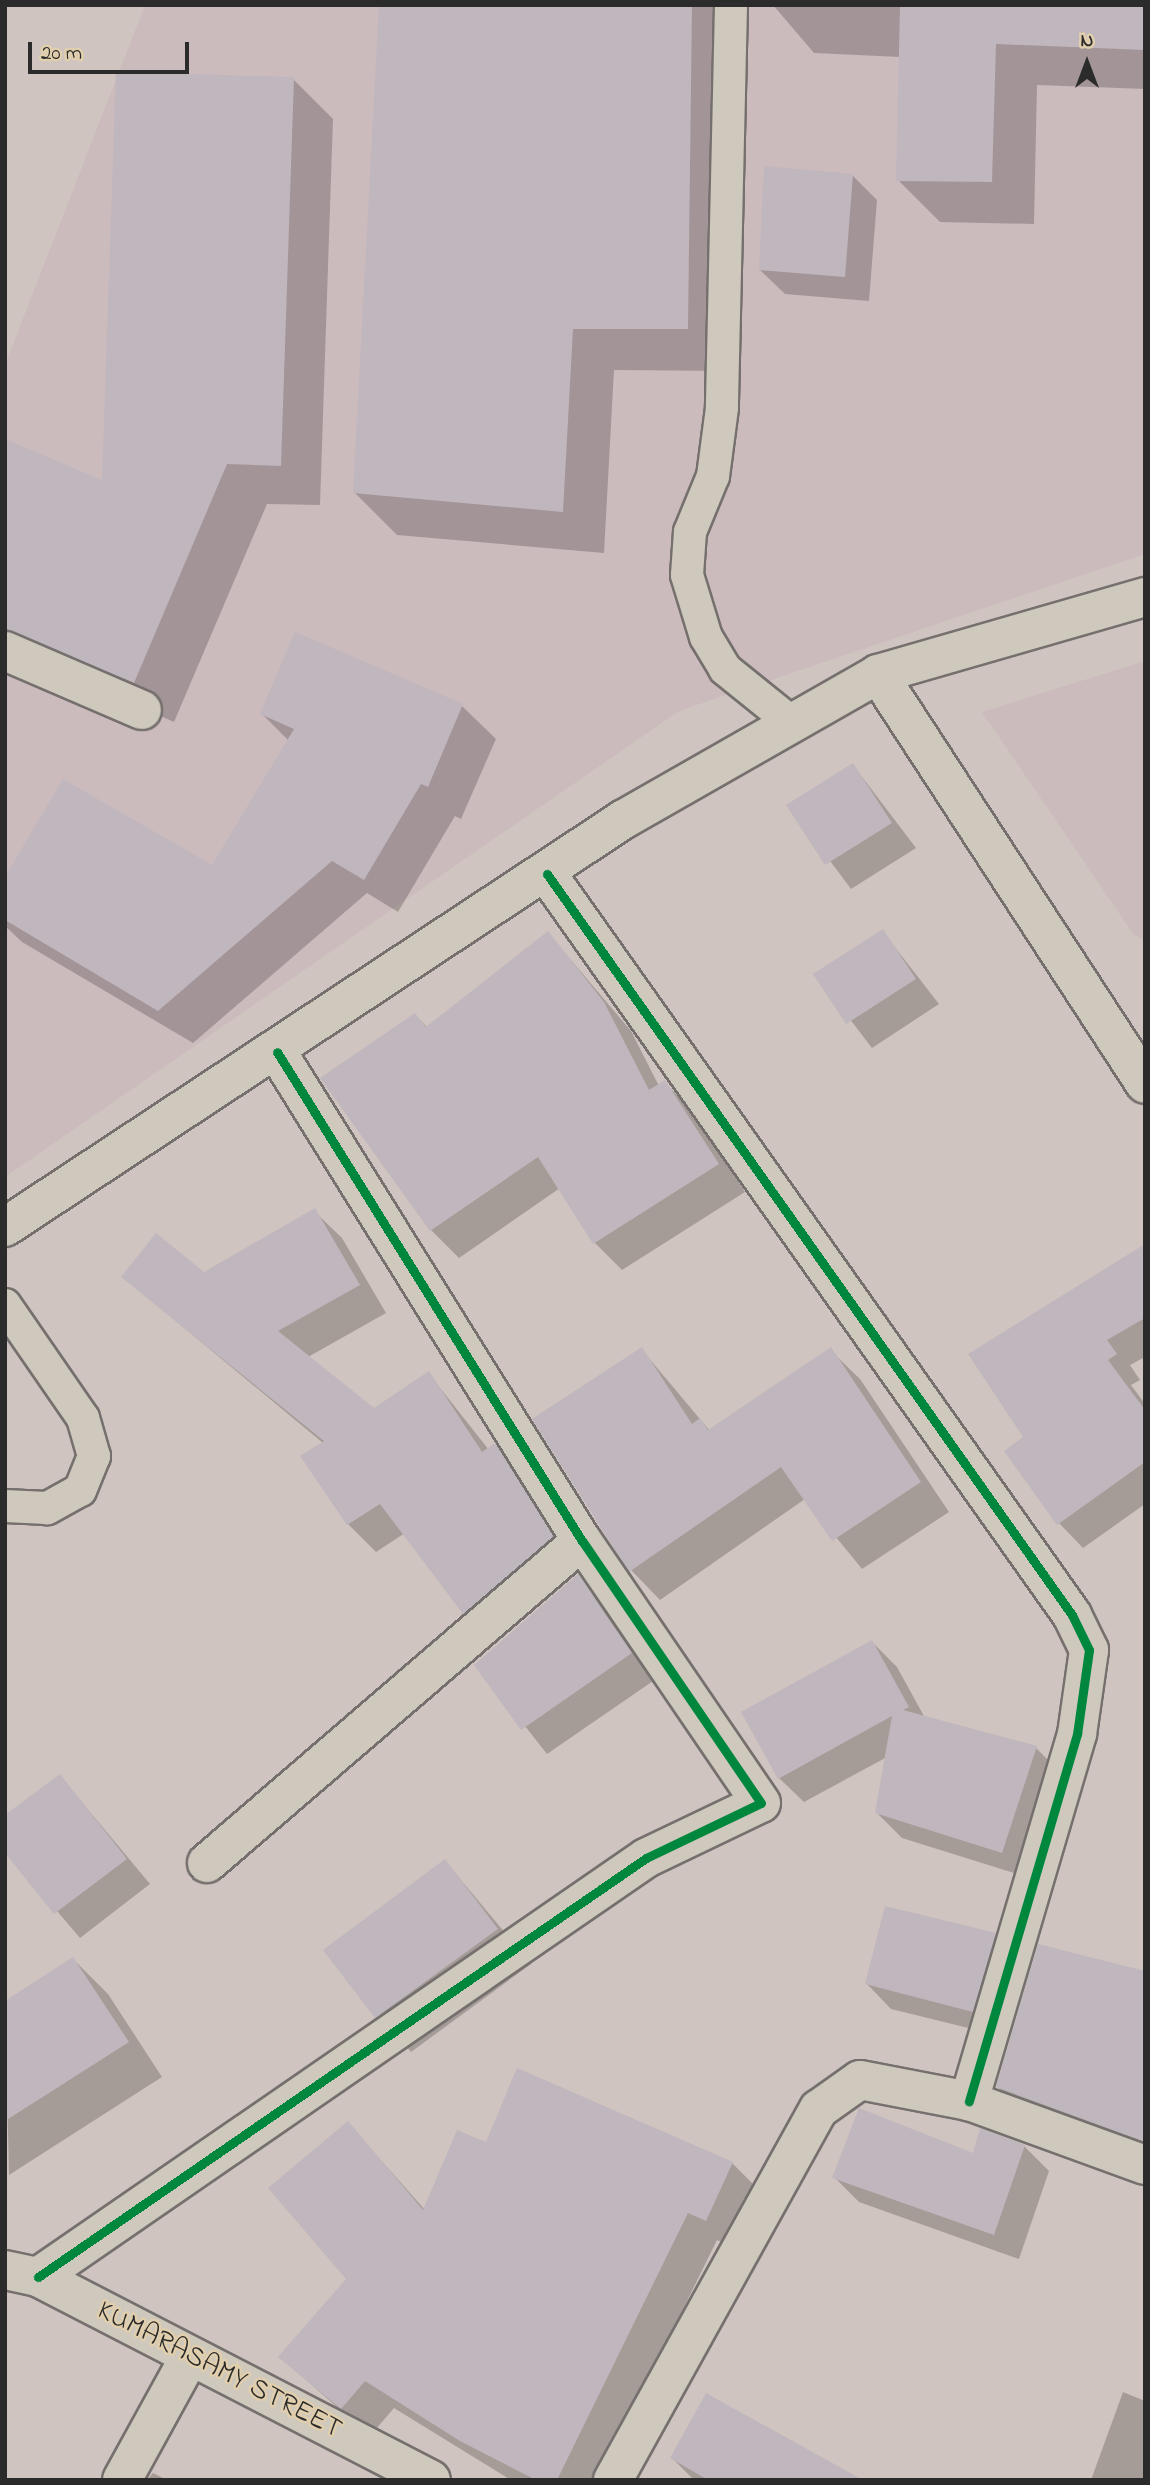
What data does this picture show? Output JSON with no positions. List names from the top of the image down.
{
  "streets": {
    "street": ["KUMARASAMY STREET"]
  },
  "scale_bar": "20 m",
  "north": "top"
}
